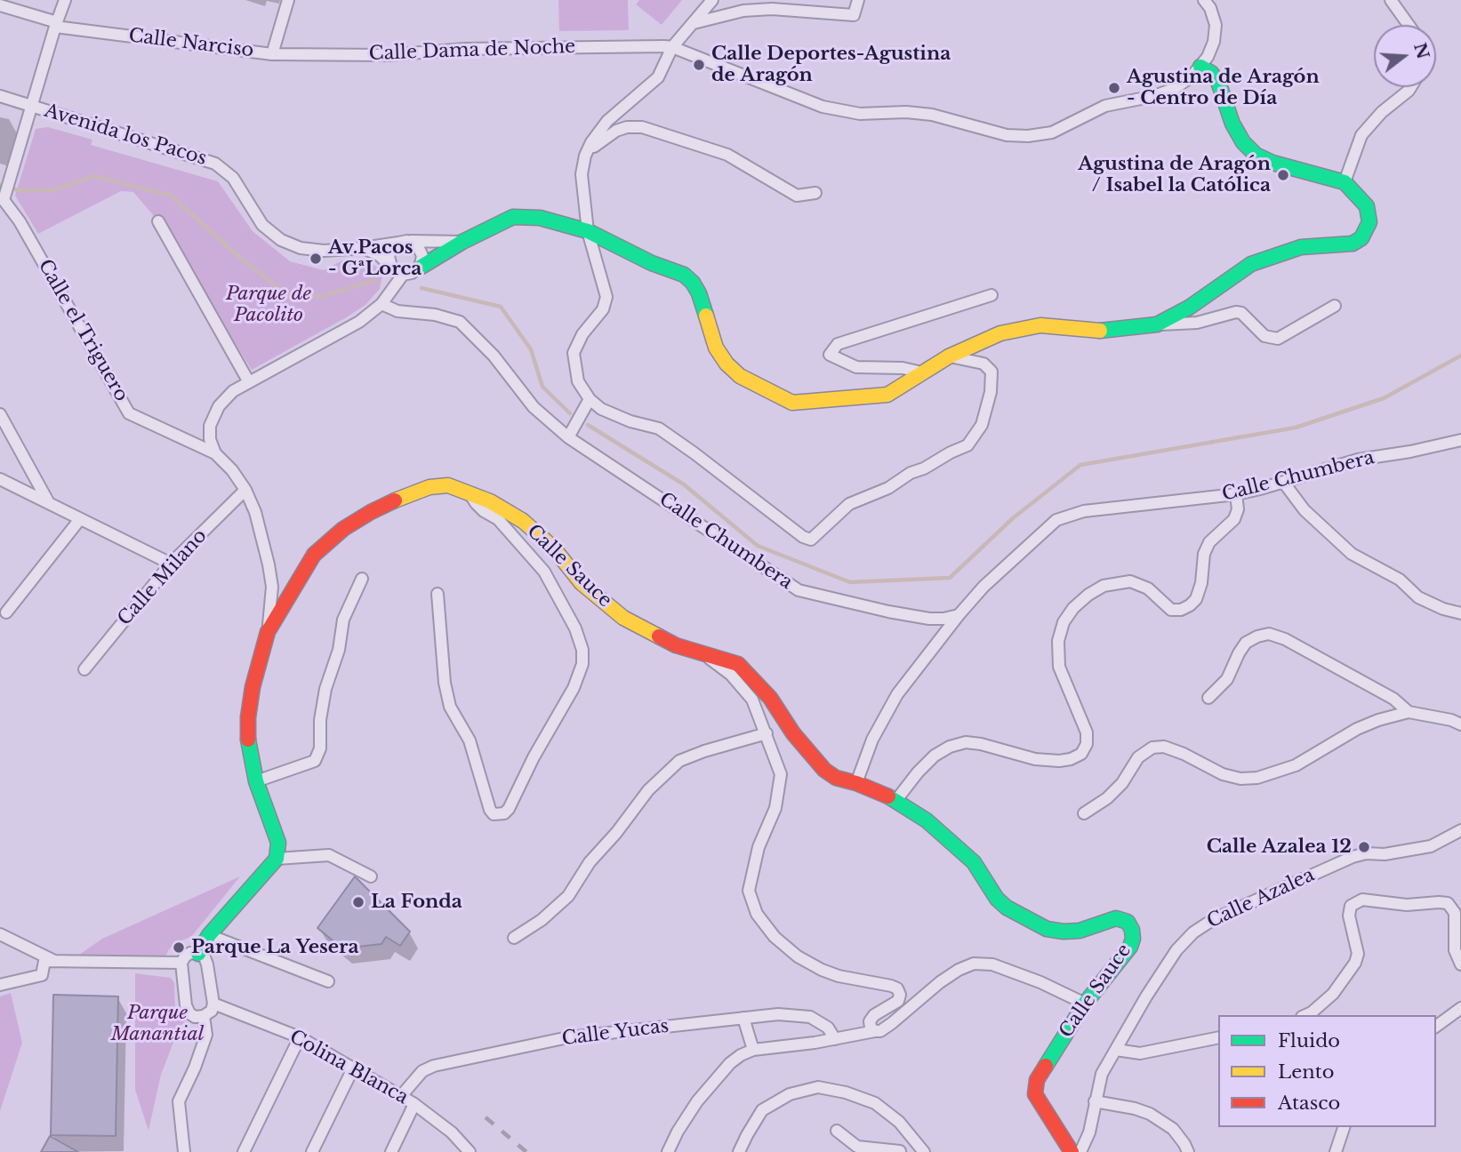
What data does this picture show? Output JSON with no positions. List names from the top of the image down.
{
  "streets": {
    "street": [
      "Calle Narciso",
      "Calle Dama de Noche",
      "Avenida los Pacos",
      "Calle el Triguero",
      "Calle Chumbera",
      "Calle Sauce",
      "Calle Milano",
      "Calle Azalea",
      "Calle Yucas",
      "Colina Blanca"
    ]
  },
  "crossings": [
    ["Calle Narciso", "Calle Dama de Noche"],
    ["Calle Yucas", "Colina Blanca"]
  ],
  "parks": ["Parque de Pacolito", "Parque Manantial"],
  "places": [
    "Calle Deportes-Agustina de Aragón",
    "Agustina de Aragón - Centro de Día",
    "Agustina de Aragón / Isabel la Católica",
    "Av.Pacos - GªLorca",
    "Calle Azalea 12",
    "La Fonda",
    "Parque La Yesera"
  ],
  "legend": ["Fluido", "Lento", "Atasco"],
  "north": "right"
}
